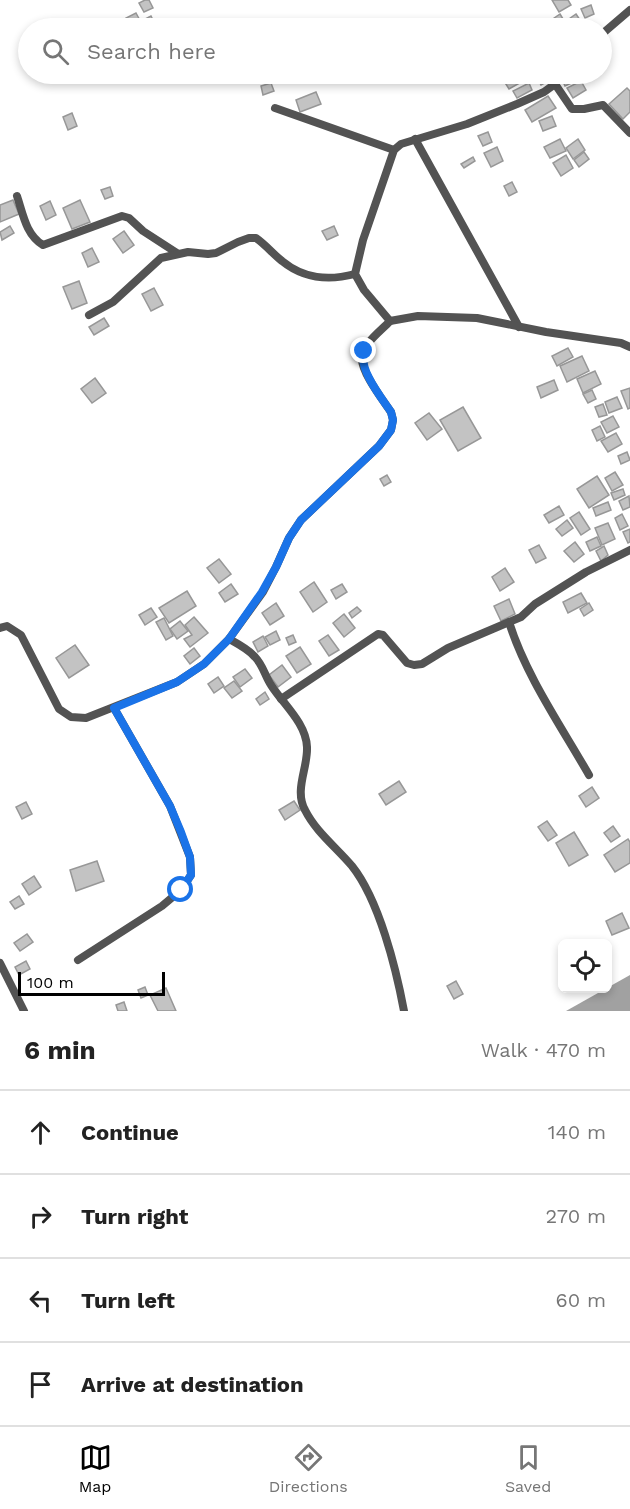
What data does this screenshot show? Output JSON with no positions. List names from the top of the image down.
{
  "scale_bar": "100 m",
  "page": {
    "search": "Search here",
    "scale": "100 m",
    "heading": ["6 min", "Walk · 470 m"],
    "list": [
      ["Continue", "140 m"],
      ["Turn right", "270 m"],
      ["Turn left", "60 m"],
      "Arrive at destination"
    ],
    "nav": ["Map", "Directions", "Saved"]
  }
}
